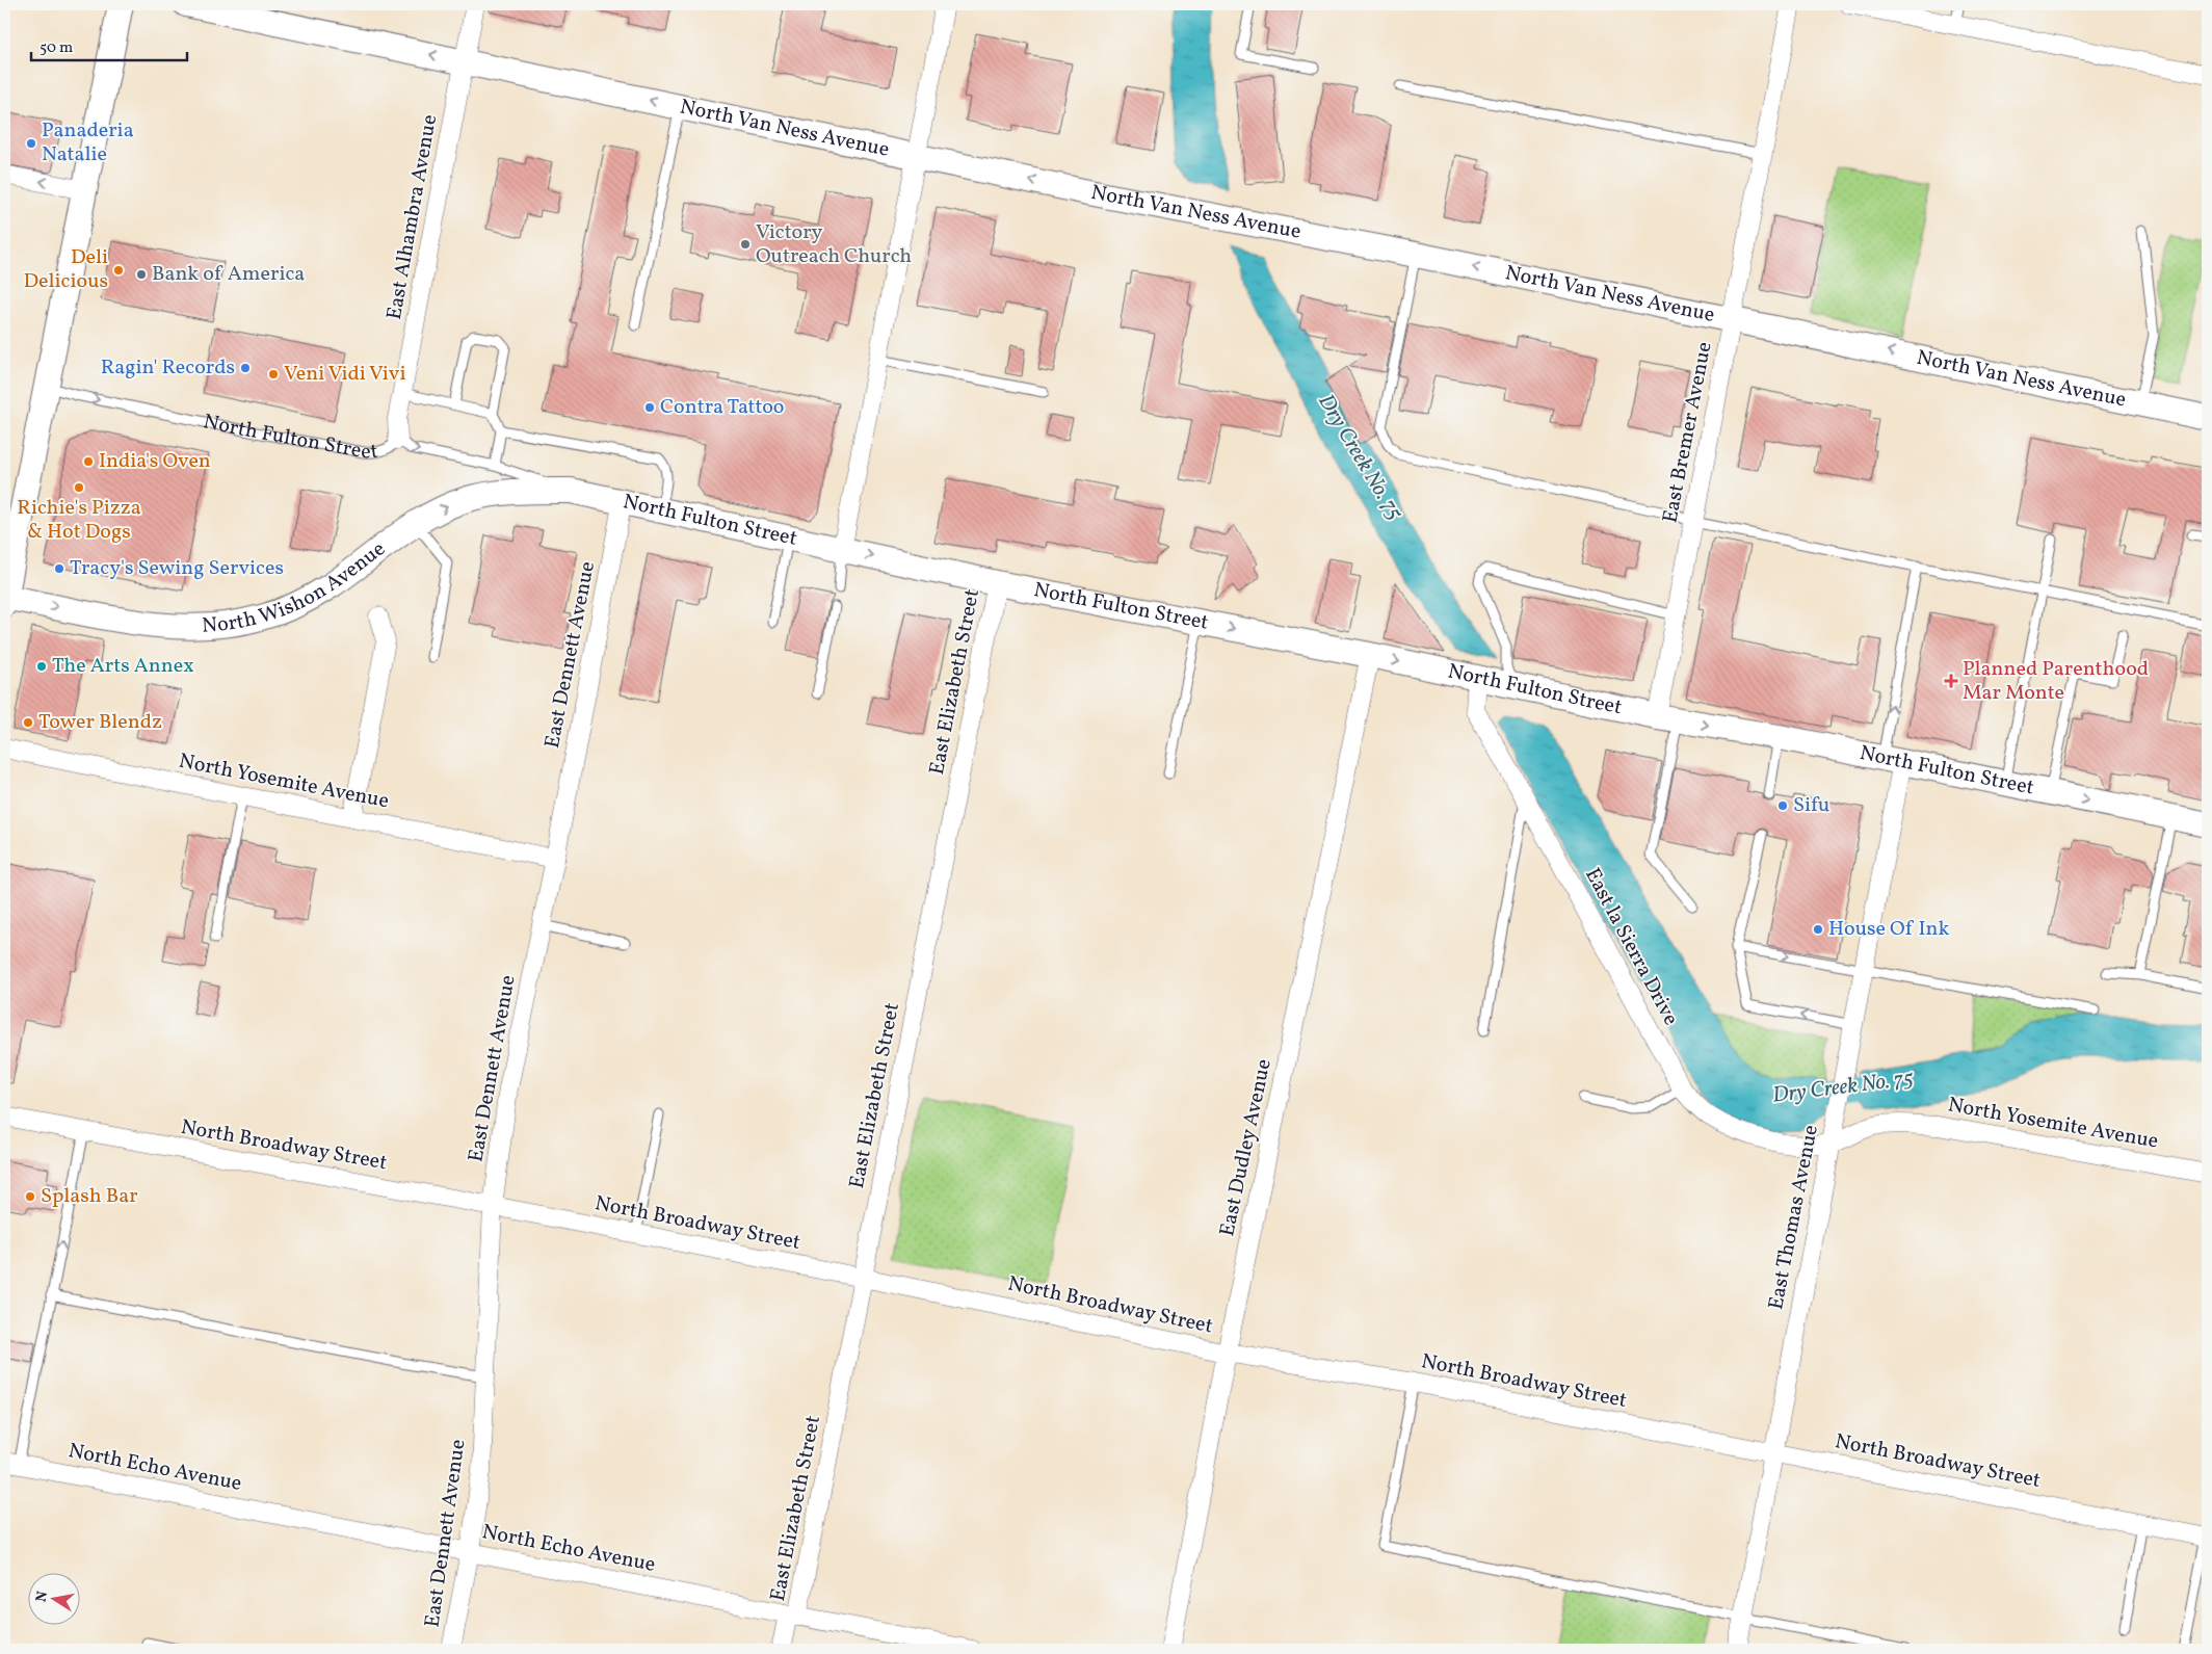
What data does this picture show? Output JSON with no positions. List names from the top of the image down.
{
  "streets": {
    "main road": ["North Van Ness Avenue", "North Fulton Street", "North Wishon Avenue"],
    "street": [
      "East Alhambra Avenue",
      "East Bremer Avenue",
      "East Dennett Avenue",
      "East Elizabeth Street",
      "North Yosemite Avenue",
      "East la Sierra Drive",
      "North Broadway Street",
      "East Dudley Avenue",
      "East Thomas Avenue",
      "North Echo Avenue"
    ]
  },
  "crossings": [
    ["North Van Ness Avenue", "East Alhambra Avenue"],
    ["North Van Ness Avenue", "East Bremer Avenue"],
    ["East Alhambra Avenue", "North Fulton Street"],
    ["East Bremer Avenue", "North Fulton Street"],
    ["North Fulton Street", "North Wishon Avenue"],
    ["North Fulton Street", "East Dennett Avenue"],
    ["North Fulton Street", "East Elizabeth Street"],
    ["North Fulton Street", "East la Sierra Drive"],
    ["North Fulton Street", "East Dudley Avenue"],
    ["North Fulton Street", "East Thomas Avenue"],
    ["East Dennett Avenue", "North Yosemite Avenue"],
    ["East Dennett Avenue", "North Broadway Street"],
    ["East Dennett Avenue", "North Echo Avenue"],
    ["East Elizabeth Street", "North Broadway Street"],
    ["East Elizabeth Street", "North Echo Avenue"],
    ["North Yosemite Avenue", "East la Sierra Drive"],
    ["North Yosemite Avenue", "East Thomas Avenue"],
    ["East la Sierra Drive", "East Thomas Avenue"],
    ["North Broadway Street", "East Dudley Avenue"],
    ["North Broadway Street", "East Thomas Avenue"]
  ],
  "one_way": ["North Van Ness Avenue", "North Wishon Avenue"],
  "water": ["Dry Creek No. 75"],
  "places": {
    "other": [
      "Panaderia Natalie",
      "Victory Outreach Church",
      "Deli Delicious",
      "Bank of America",
      "Ragin' Records",
      "Veni Vidi Vivi",
      "Contra Tattoo",
      "India's Oven",
      "Richie's Pizza & Hot Dogs",
      "Tracy's Sewing Services",
      "The Arts Annex",
      "Tower Blendz",
      "Sifu",
      "House Of Ink",
      "Splash Bar"
    ],
    "health": ["Planned Parenthood Mar Monte"]
  },
  "scale_bar": "50 m",
  "north": "left"
}
